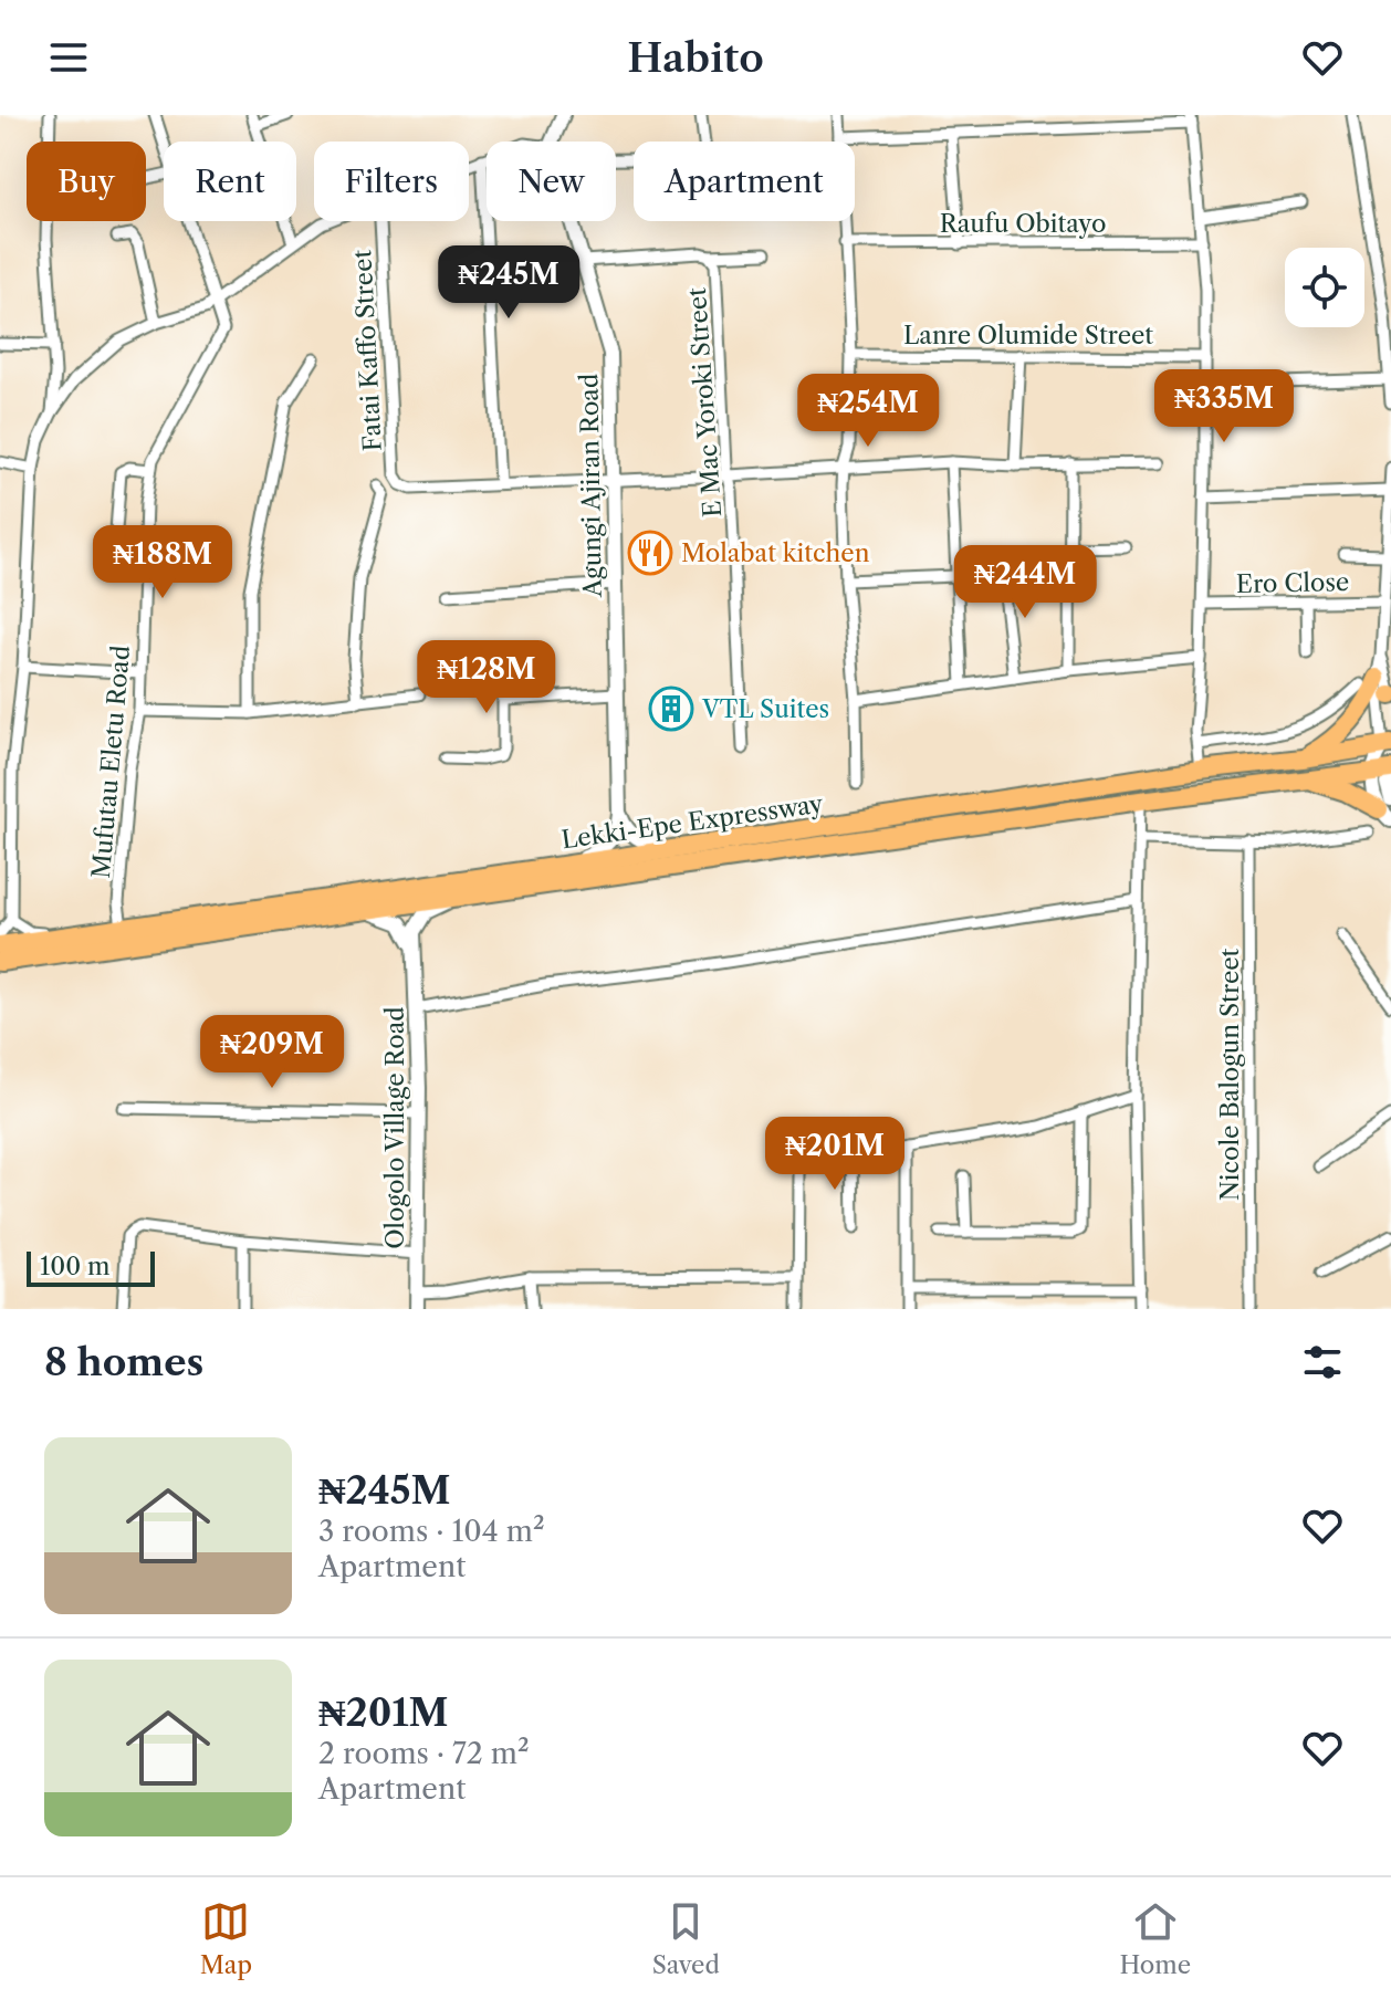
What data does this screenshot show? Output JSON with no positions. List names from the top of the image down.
{
  "streets": {
    "highway": ["Lekki-Epe Expressway"],
    "street": [
      "Raufu Obitayo",
      "Lanre Olumide Street",
      "Fatai Kaffo Street",
      "E Mac Yoroki Street",
      "Agungi Ajiran Road",
      "Ero Close",
      "Mufutau Eletu Road",
      "Nicole Balogun Street",
      "Ologolo Village Road"
    ]
  },
  "crossings": [
    ["Mufutau Eletu Road", "Lekki-Epe Expressway"]
  ],
  "places": {
    "restaurant": ["Molabat kitchen"],
    "building": ["VTL Suites"]
  },
  "scale_bar": "100 m",
  "page": {
    "header": "Habito",
    "chip": [
      "Buy",
      "Rent",
      "Filters",
      "New",
      "Apartment"
    ],
    "price": [
      "₦245M",
      "₦335M",
      "₦254M",
      "₦188M",
      "₦244M",
      "₦128M",
      "₦209M",
      "₦201M"
    ],
    "scale": "100 m",
    "heading": "8 homes",
    "list": [
      {
        "name": "₦245M",
        "note": "3 rooms · 104 m² · Apartment"
      },
      {
        "name": "₦201M",
        "note": "2 rooms · 72 m² · Apartment"
      }
    ],
    "tabs": ["Map", "Saved", "Home"]
  }
}
